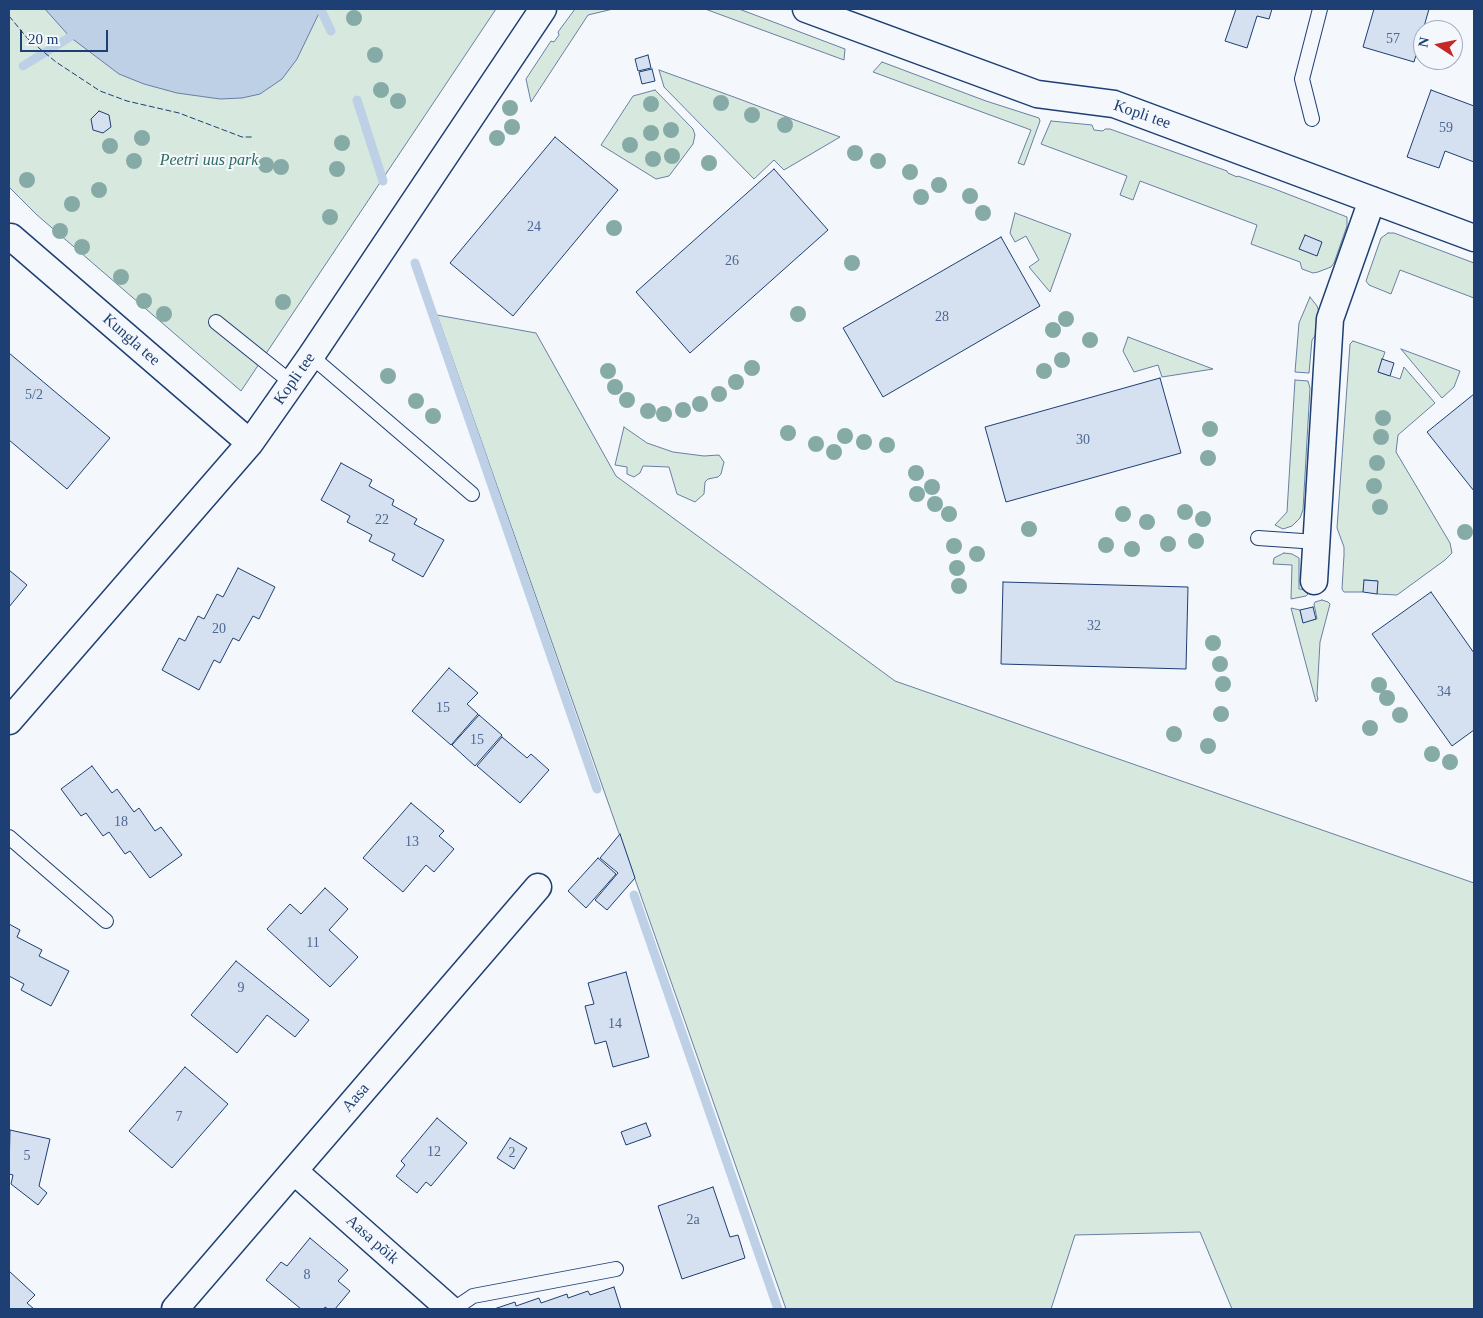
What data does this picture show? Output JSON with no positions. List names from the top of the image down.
{
  "streets": {
    "street": [
      "Kopli tee",
      "Kungla tee",
      "Aasa",
      "Aasa põik"
    ]
  },
  "crossings": [
    ["Kopli tee", "Kungla tee"],
    ["Aasa", "Aasa põik"]
  ],
  "parks": ["Peetri uus park"],
  "house_numbers": [
    "57",
    "59",
    "24",
    "26",
    "28",
    "5/2",
    "30",
    "22",
    "32",
    "20",
    "34",
    "15",
    "15",
    "18",
    "13",
    "11",
    "9",
    "14",
    "7",
    "12",
    "2",
    "5",
    "2a",
    "8"
  ],
  "scale_bar": "20 m",
  "north": "left"
}
